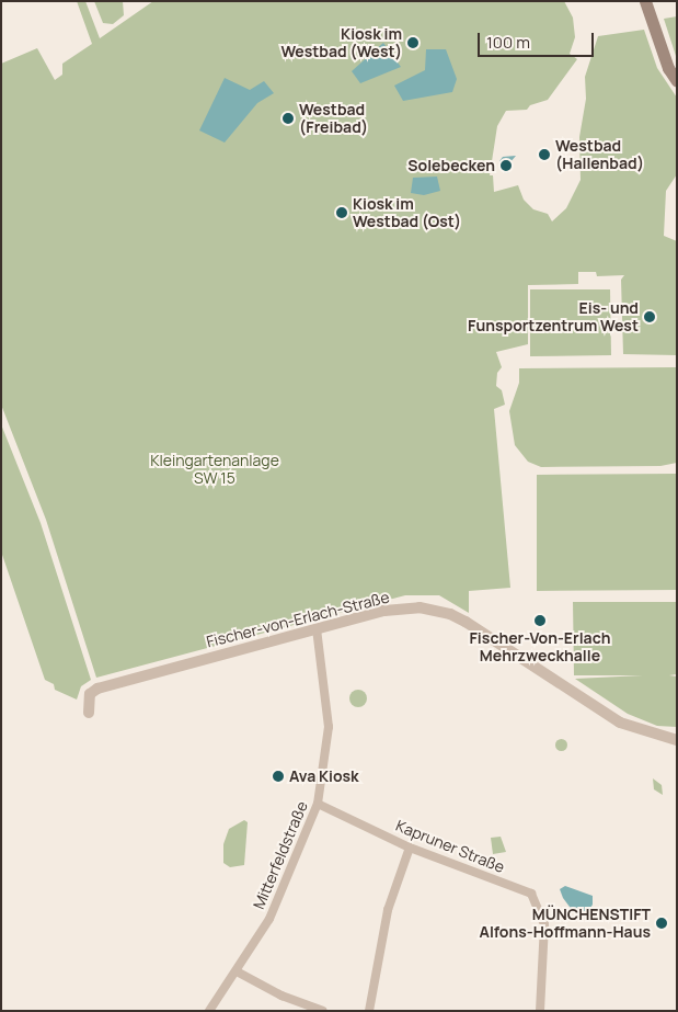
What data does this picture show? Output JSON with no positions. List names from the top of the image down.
{
  "streets": {
    "street": ["Fischer-von-Erlach-Straße", "Kapruner Straße", "Mitterfeldstraße"]
  },
  "crossings": [
    ["Fischer-von-Erlach-Straße", "Mitterfeldstraße"],
    ["Kapruner Straße", "Mitterfeldstraße"]
  ],
  "parks": ["Kleingartenanlage SW 15"],
  "places": [
    "Kiosk im Westbad (West)",
    "Westbad (Freibad)",
    "Westbad (Hallenbad)",
    "Solebecken",
    "Kiosk im Westbad (Ost)",
    "Eis- und Funsportzentrum West",
    "Fischer-Von-Erlach Mehrzweckhalle",
    "Ava Kiosk",
    "MÜNCHENSTIFT Alfons-Hoffmann-Haus"
  ],
  "scale_bar": "100 m"
}
